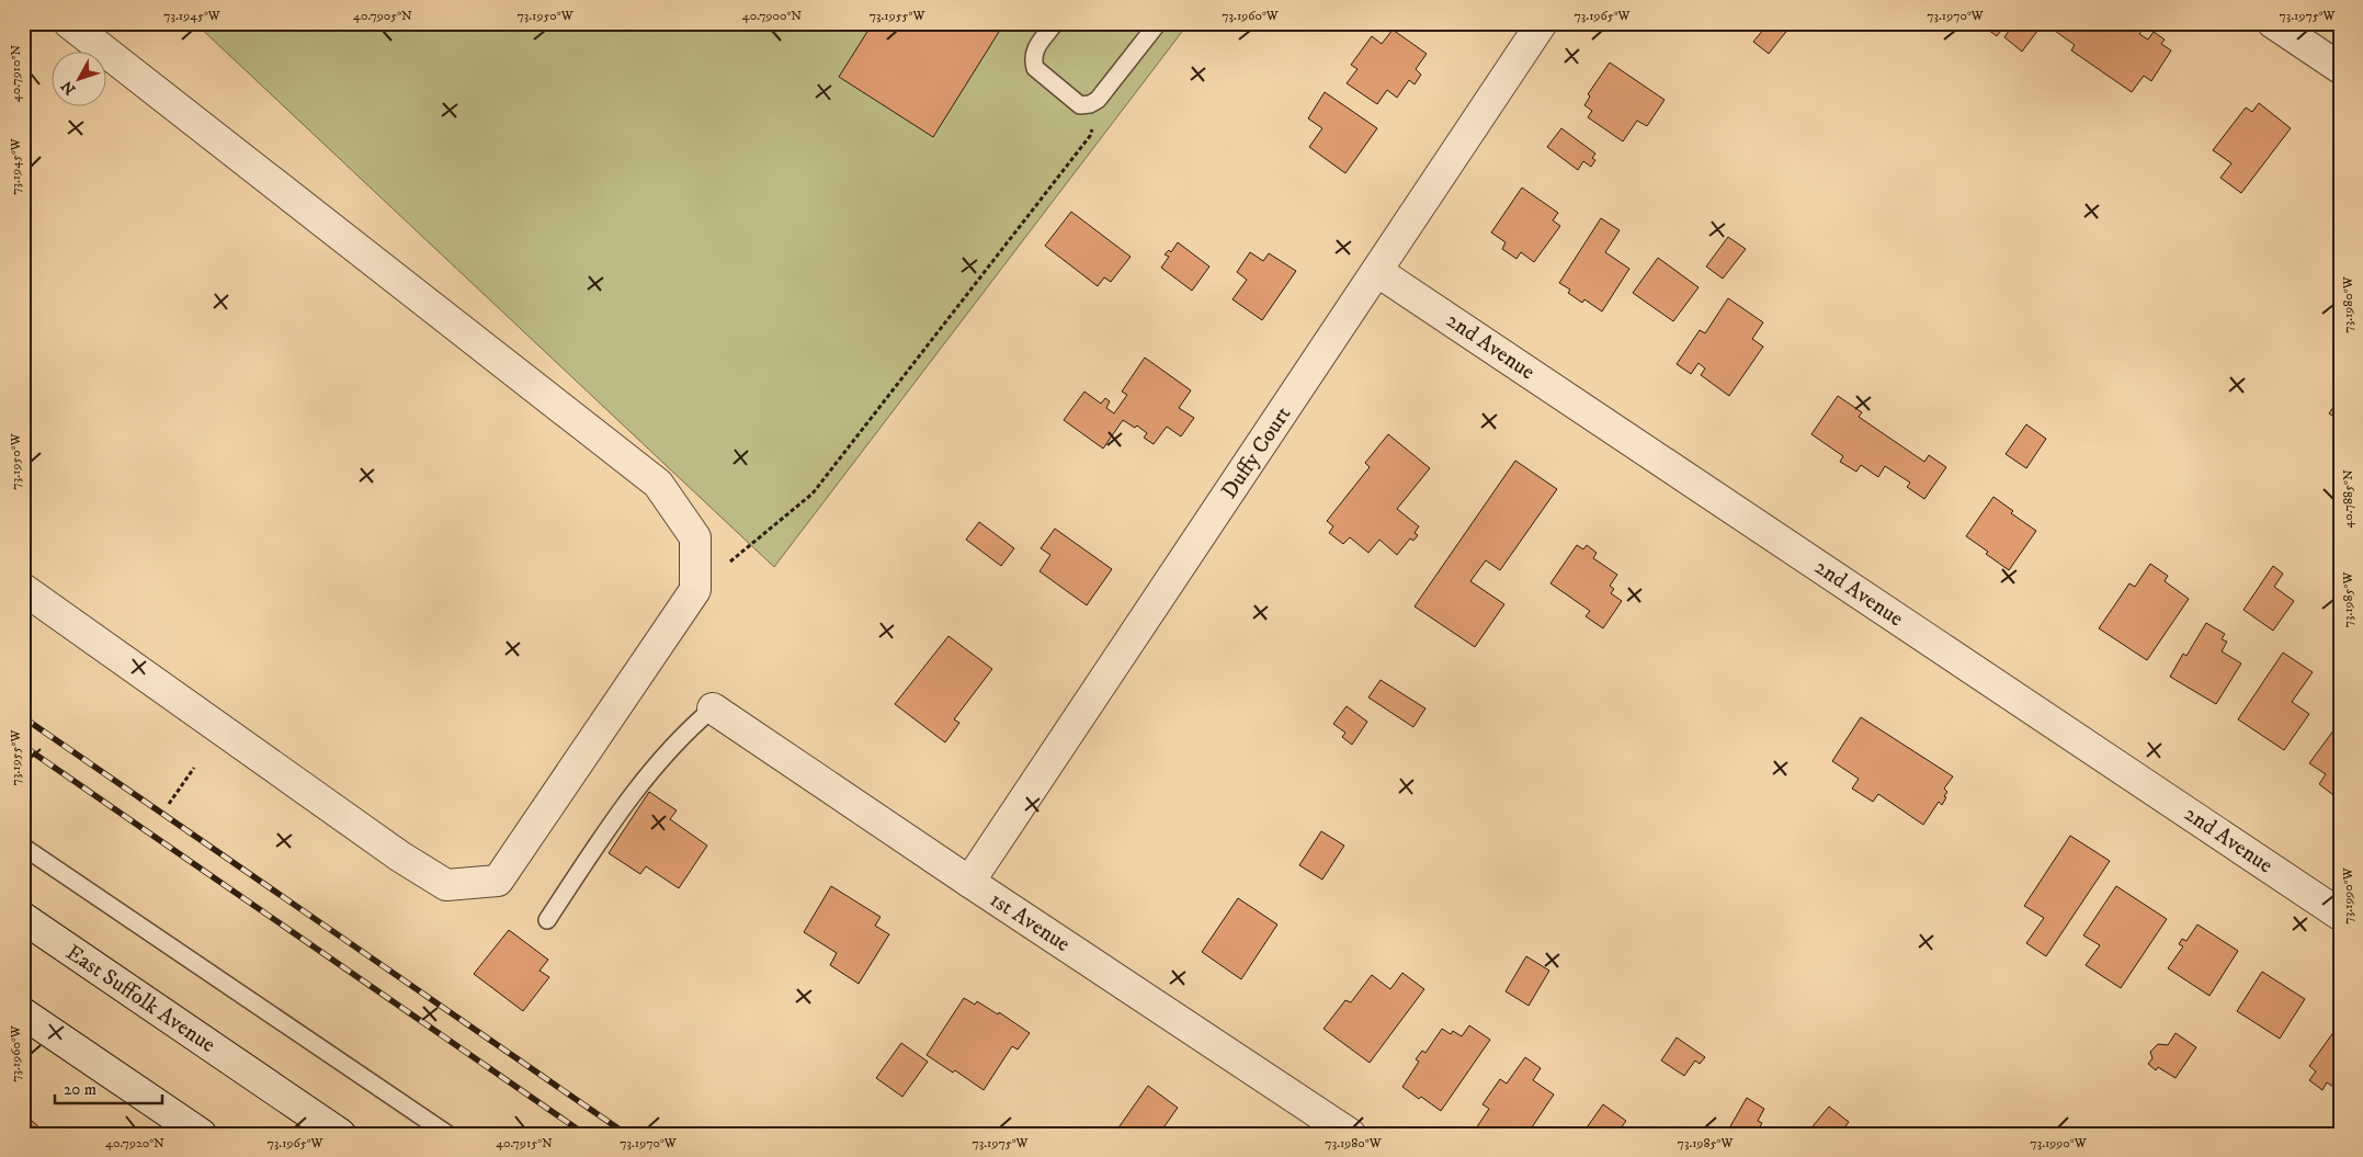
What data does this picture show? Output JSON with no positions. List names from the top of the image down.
{
  "streets": {
    "street": [
      "2nd Avenue",
      "Duffy Court",
      "1st Avenue",
      "East Suffolk Avenue"
    ]
  },
  "crossings": [
    ["2nd Avenue", "Duffy Court"],
    ["Duffy Court", "1st Avenue"]
  ],
  "scale_bar": "20 m",
  "north": "bottom left",
  "coordinates": [
    "73.1945°W",
    "40.7905°N",
    "73.1950°W",
    "40.7900°N",
    "73.1955°W",
    "73.1960°W",
    "73.1965°W",
    "73.1970°W",
    "73.1975°W",
    "40.7910°N",
    "73.1980°W",
    "40.7885°N",
    "73.1985°W",
    "73.1990°W",
    "40.7920°N",
    "40.7915°N"
  ]
}
